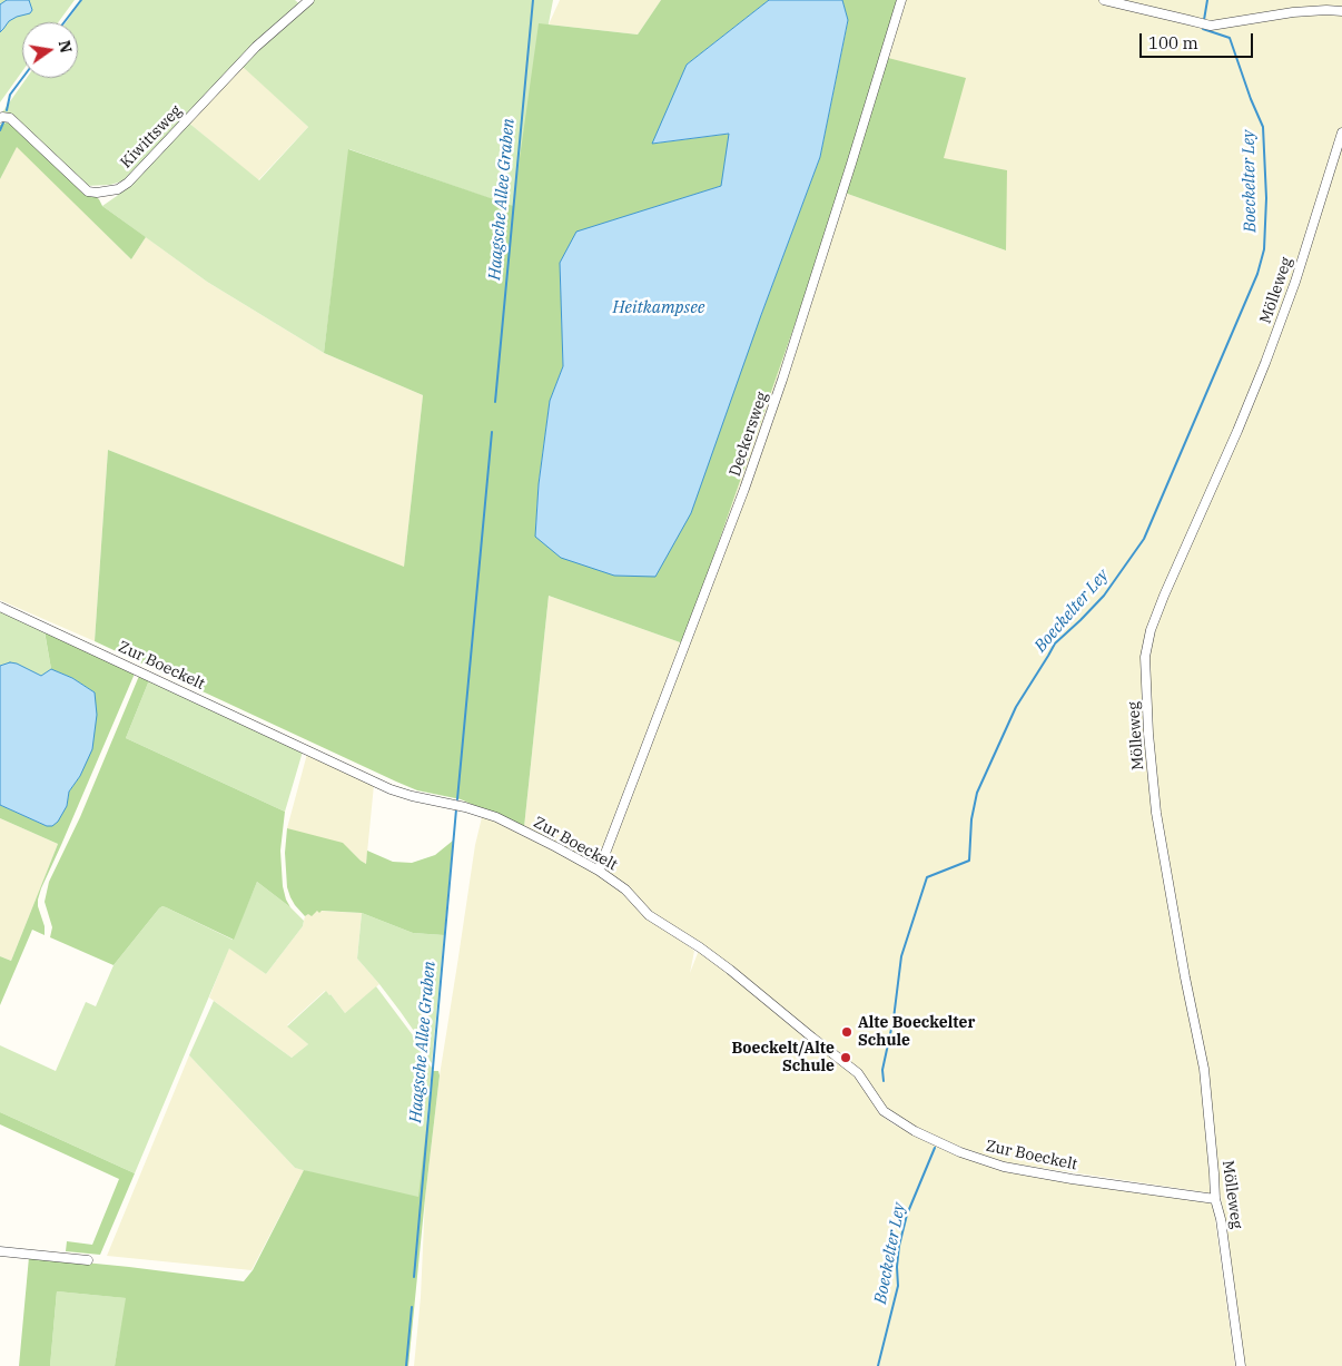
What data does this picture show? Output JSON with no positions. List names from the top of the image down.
{
  "streets": {
    "street": [
      "Kiwittsweg",
      "Mölleweg",
      "Deckersweg",
      "Zur Boeckelt"
    ]
  },
  "crossings": [
    ["Mölleweg", "Zur Boeckelt"],
    ["Deckersweg", "Zur Boeckelt"]
  ],
  "water": ["Boeckelter Ley", "Haagsche Allee Graben", "Heitkampsee"],
  "places": ["Alte Boeckelter Schule", "Boeckelt/Alte Schule"],
  "scale_bar": "100 m",
  "north": "right"
}
